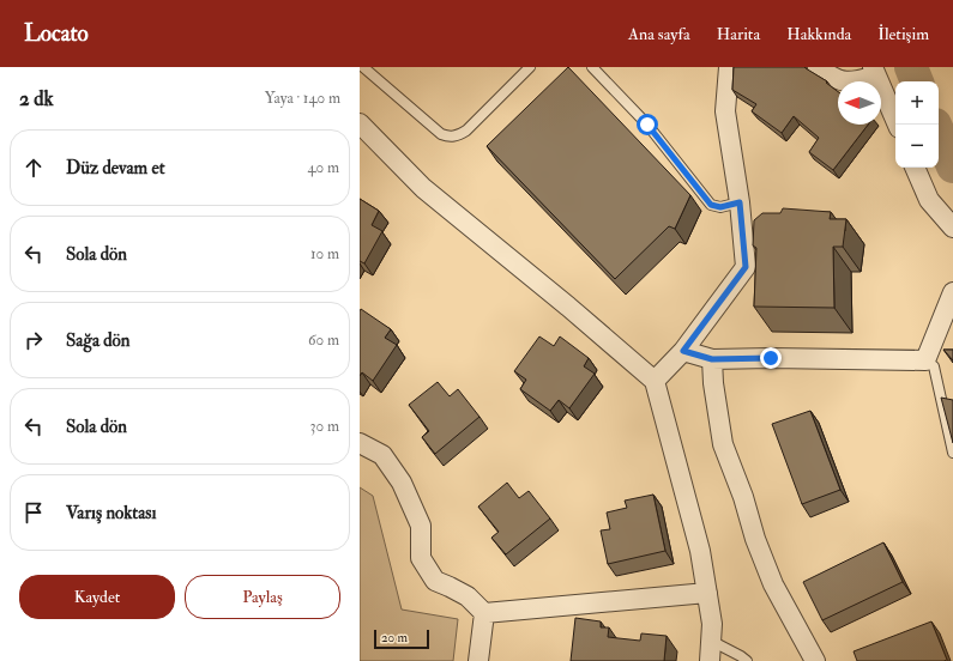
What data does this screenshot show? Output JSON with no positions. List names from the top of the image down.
{
  "scale_bar": "20 m",
  "north": "left",
  "page": {
    "header": "Locato",
    "nav": [
      "Ana sayfa",
      "Harita",
      "Hakkında",
      "İletişim"
    ],
    "heading": ["2 dk", "Yaya · 140 m"],
    "map_buttons": ["+", "−"],
    "list": [
      ["Düz devam et", "40 m"],
      ["Sola dön", "10 m"],
      ["Sağa dön", "60 m"],
      ["Sola dön", "30 m"],
      "Varış noktası"
    ],
    "buttons": ["Kaydet", "Paylaş"],
    "scale": "20 m"
  }
}
